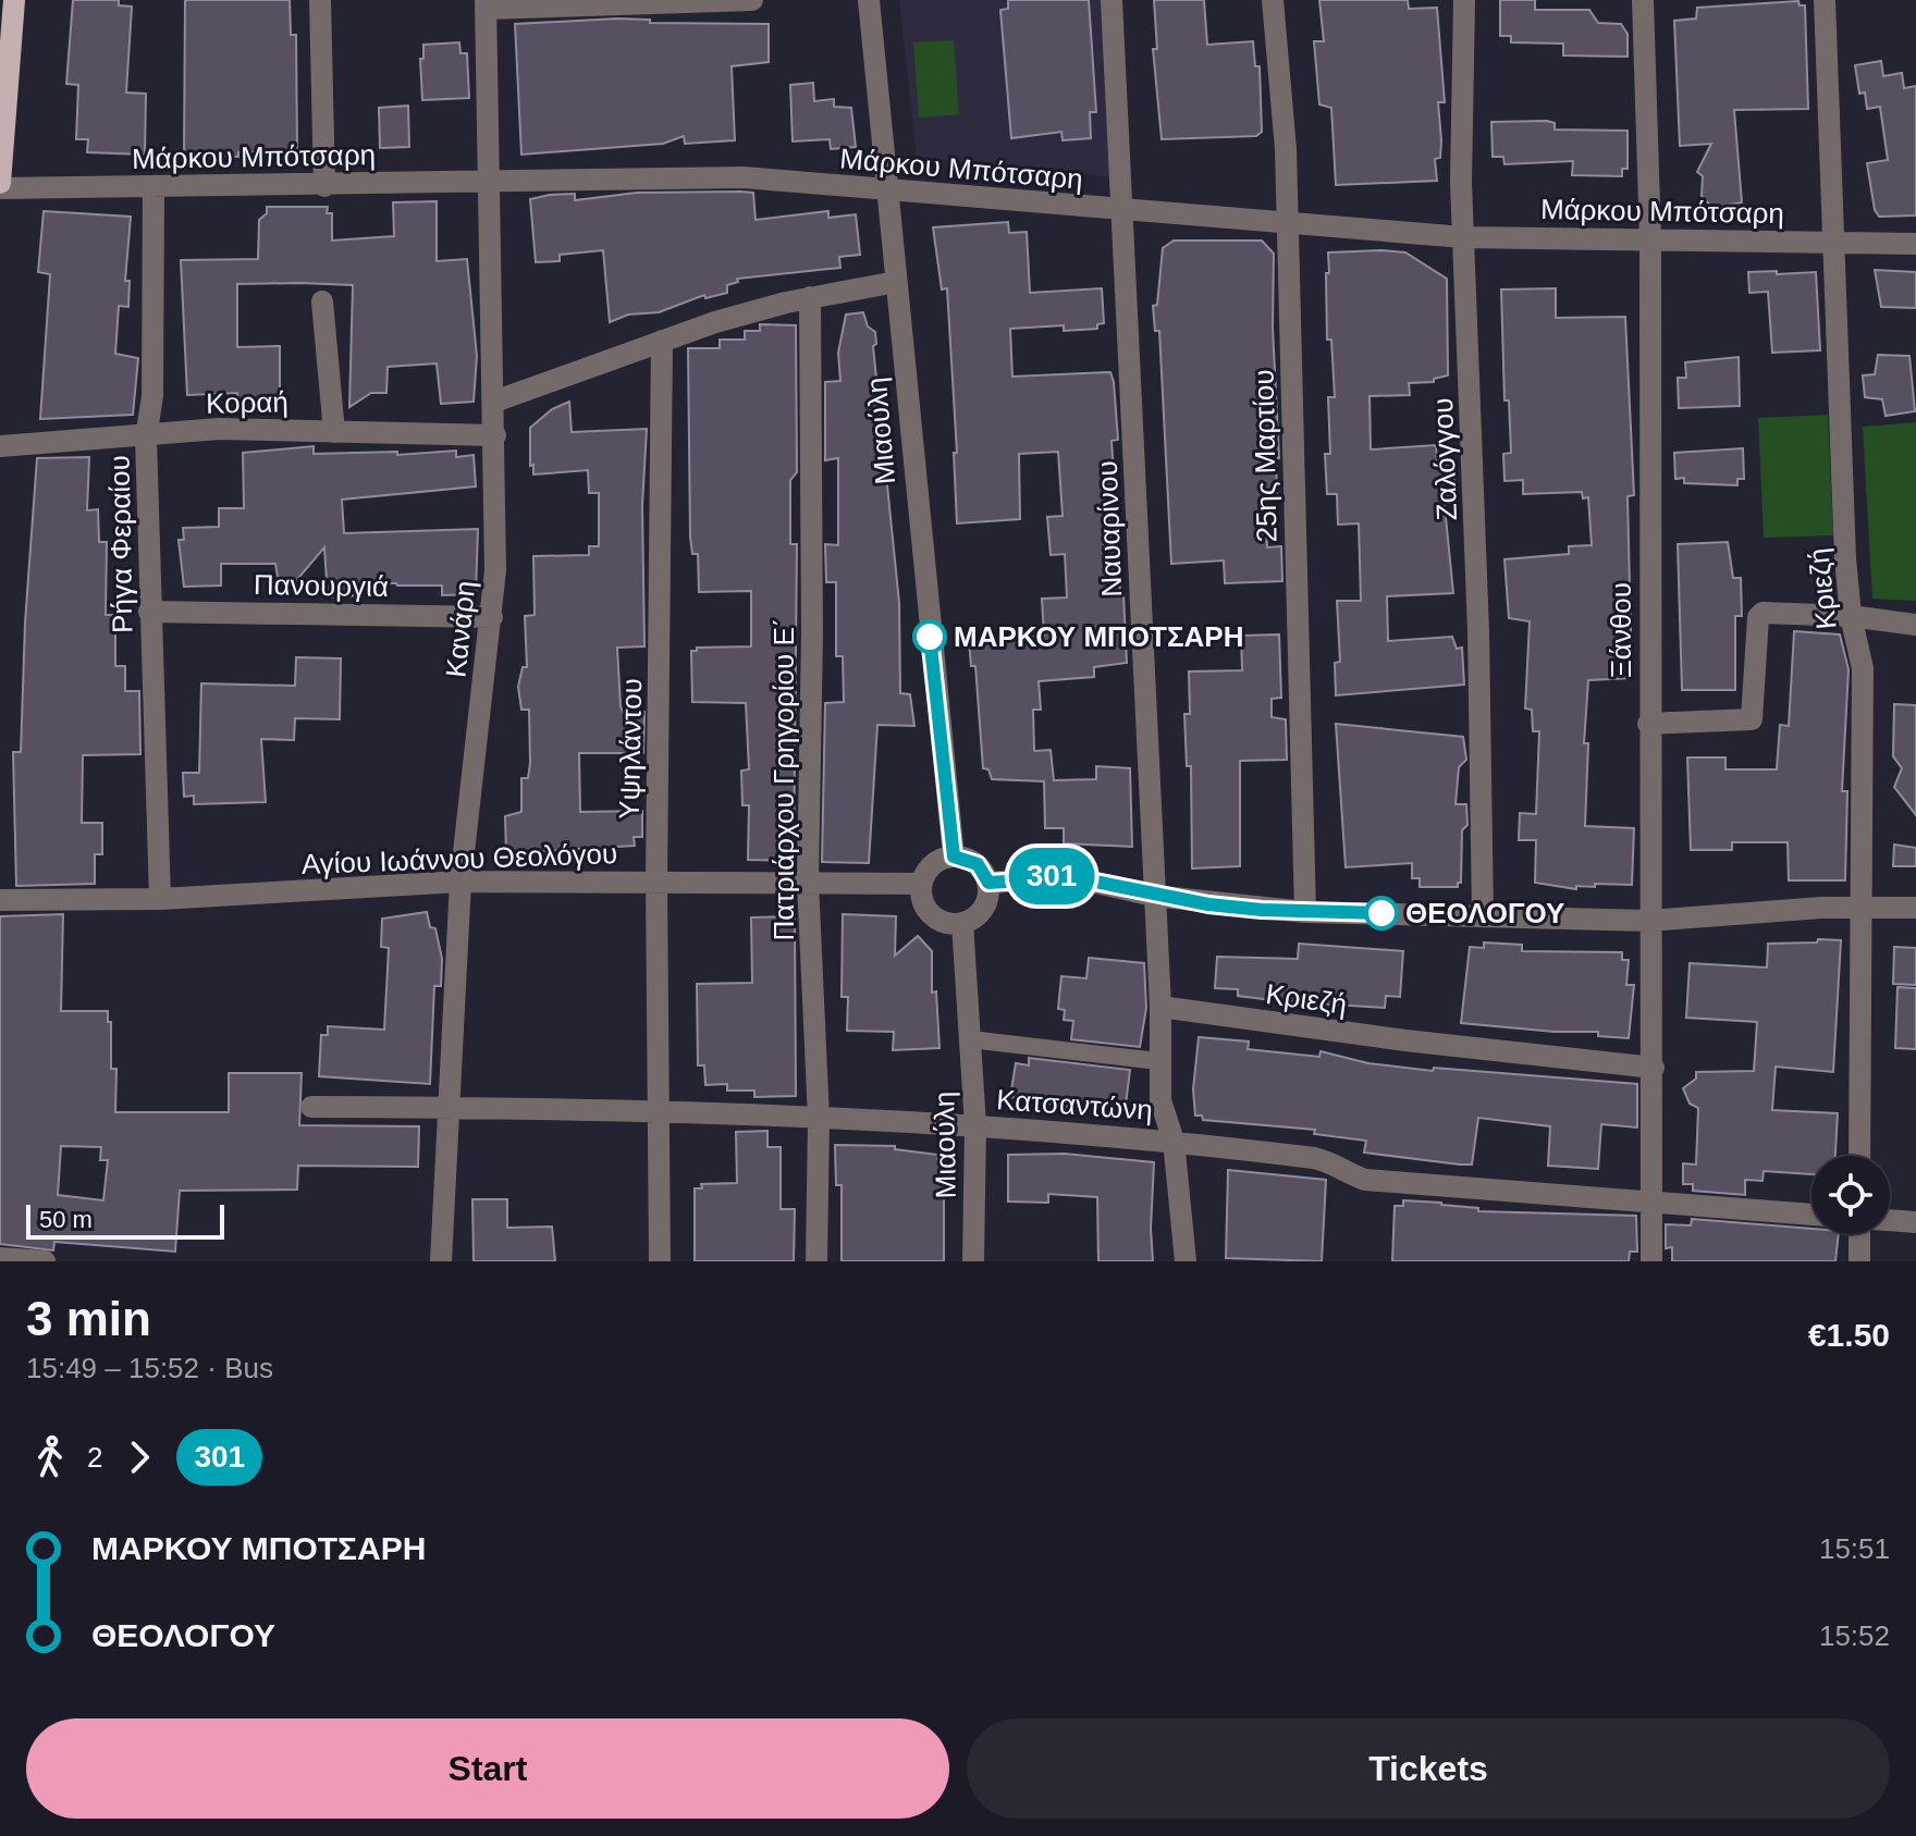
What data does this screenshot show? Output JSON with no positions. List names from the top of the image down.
{
  "streets": {
    "street": [
      "Μάρκου Μπότσαρη",
      "Κοραή",
      "Μιαούλη",
      "25ης Μαρτίου",
      "Ζαλόγγου",
      "Ναυαρίνου",
      "Ρήγα Φεραίου",
      "Πανουργιά",
      "Κριεζή",
      "Κανάρη",
      "Ξάνθου",
      "Υψηλάντου",
      "Πατριάρχου Γρηγορίου Ε΄",
      "Αγίου Ιωάννου Θεολόγου",
      "Κατσαντώνη"
    ]
  },
  "crossings": [
    ["Μάρκου Μπότσαρη", "Μιαούλη"],
    ["Μάρκου Μπότσαρη", "25ης Μαρτίου"],
    ["Μάρκου Μπότσαρη", "Ζαλόγγου"],
    ["Μάρκου Μπότσαρη", "Ναυαρίνου"],
    ["Μάρκου Μπότσαρη", "Ρήγα Φεραίου"],
    ["Μάρκου Μπότσαρη", "Κριεζή"],
    ["Μάρκου Μπότσαρη", "Κανάρη"],
    ["Μάρκου Μπότσαρη", "Ξάνθου"],
    ["Κοραή", "Ρήγα Φεραίου"],
    ["Κοραή", "Κανάρη"],
    ["Μιαούλη", "Αγίου Ιωάννου Θεολόγου"],
    ["Μιαούλη", "Κατσαντώνη"],
    ["Ναυαρίνου", "Κριεζή"],
    ["Ναυαρίνου", "Κατσαντώνη"],
    ["Ρήγα Φεραίου", "Πανουργιά"],
    ["Ρήγα Φεραίου", "Αγίου Ιωάννου Θεολόγου"],
    ["Πανουργιά", "Κανάρη"],
    ["Κριεζή", "Ξάνθου"],
    ["Κανάρη", "Αγίου Ιωάννου Θεολόγου"],
    ["Κανάρη", "Κατσαντώνη"],
    ["Ξάνθου", "Κατσαντώνη"],
    ["Υψηλάντου", "Αγίου Ιωάννου Θεολόγου"],
    ["Υψηλάντου", "Κατσαντώνη"],
    ["Πατριάρχου Γρηγορίου Ε΄", "Αγίου Ιωάννου Θεολόγου"],
    ["Πατριάρχου Γρηγορίου Ε΄", "Κατσαντώνη"]
  ],
  "places": ["ΜΑΡΚΟΥ ΜΠΟΤΣΑΡΗ", "ΘΕΟΛΟΓΟΥ"],
  "lines": ["bus line 301"],
  "scale_bar": "50 m",
  "page": {
    "on_map": "301",
    "scale": "50 m",
    "heading": ["3 min", "15:49 – 15:52 · Bus", "€1.50"],
    "legs": ["2", "301"],
    "list": [
      {
        "name": "ΜΑΡΚΟΥ ΜΠΟΤΣΑΡΗ",
        "value": "15:51"
      },
      {
        "name": "ΘΕΟΛΟΓΟΥ",
        "value": "15:52"
      }
    ],
    "buttons": ["Start", "Tickets"]
  }
}
